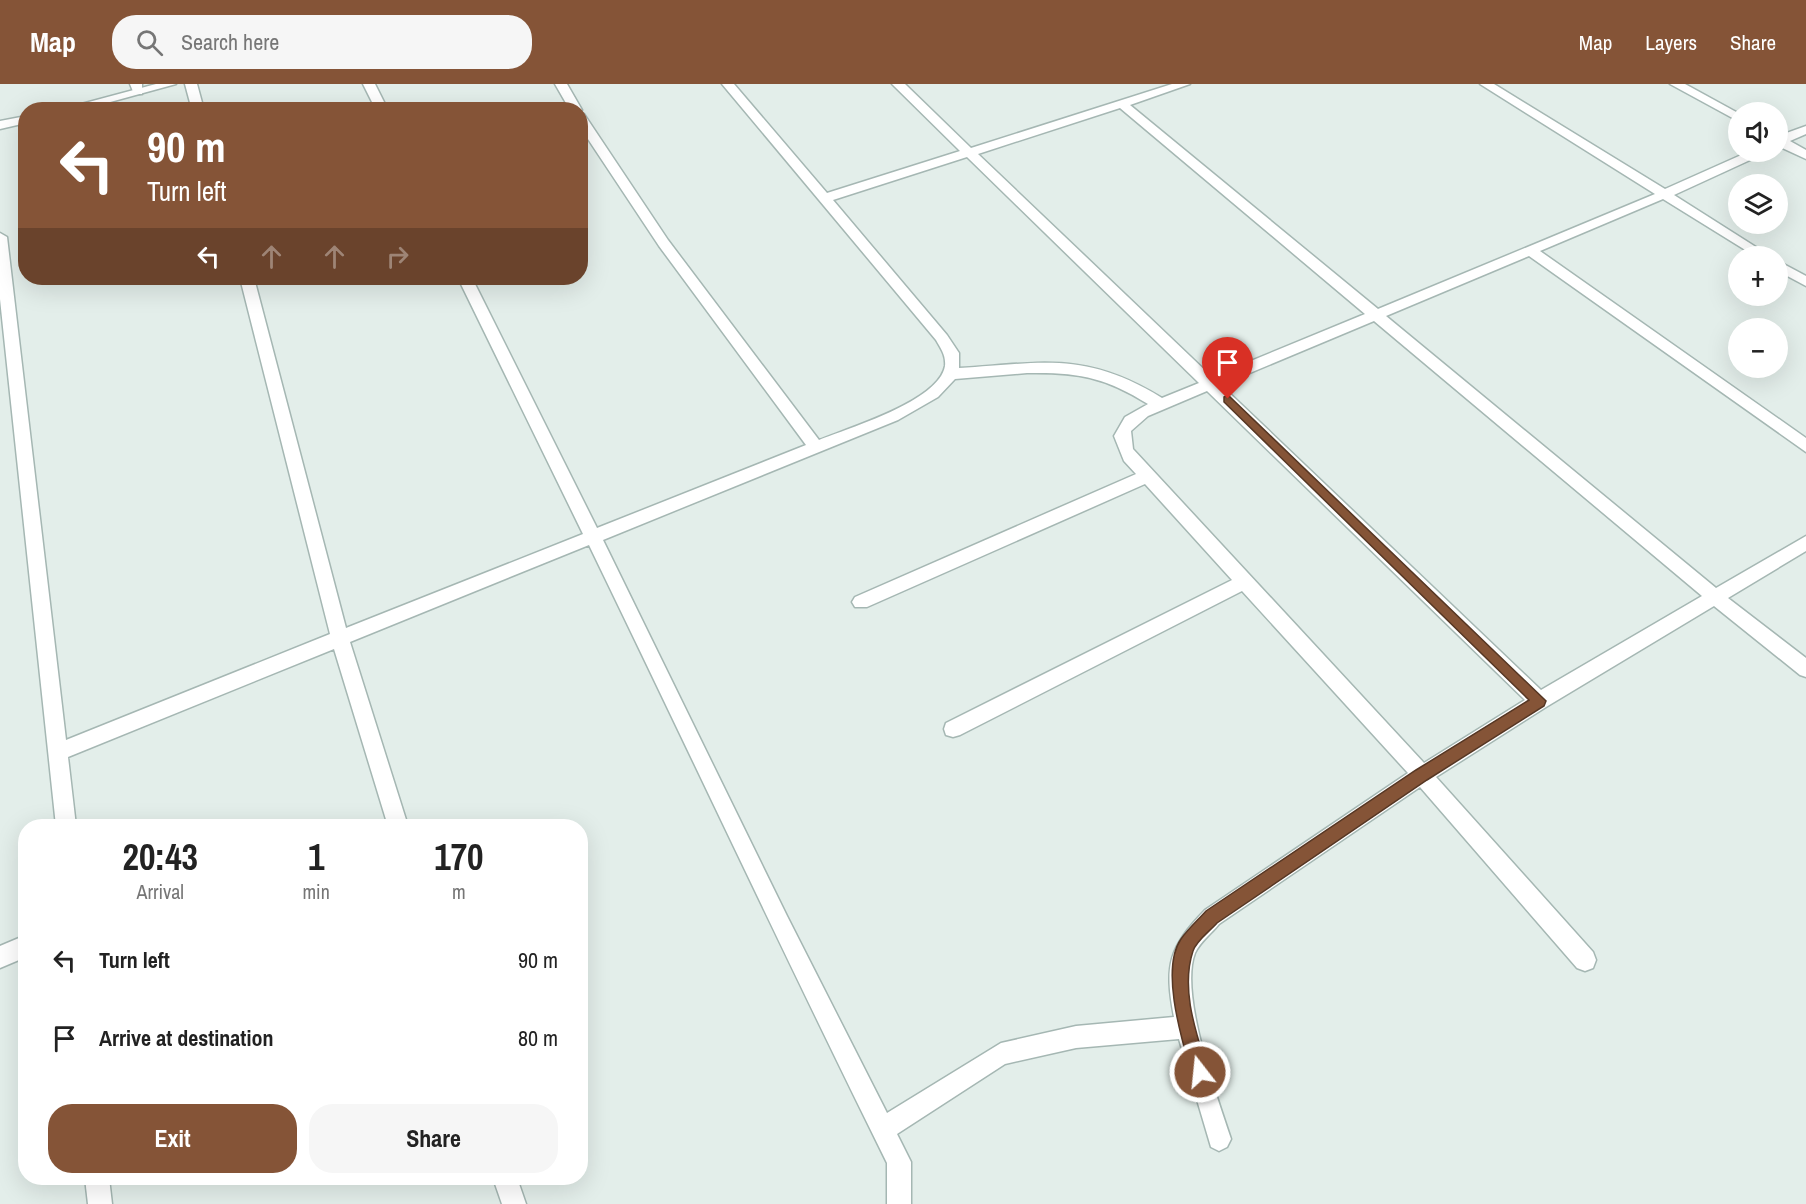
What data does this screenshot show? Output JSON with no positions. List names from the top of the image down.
{
  "page": {
    "header": "Map",
    "search": "Search here",
    "nav": ["Map", "Layers", "Share"],
    "map_buttons": ["+", "−"],
    "turn": ["90 m", "Turn left"],
    "eta": [
      "20:43",
      "Arrival",
      "1",
      "min",
      "170",
      "m"
    ],
    "list": [
      {
        "name": "Turn left",
        "value": "90 m"
      },
      {
        "name": "Arrive at destination",
        "value": "80 m"
      }
    ],
    "buttons": ["Exit", "Share"]
  }
}
